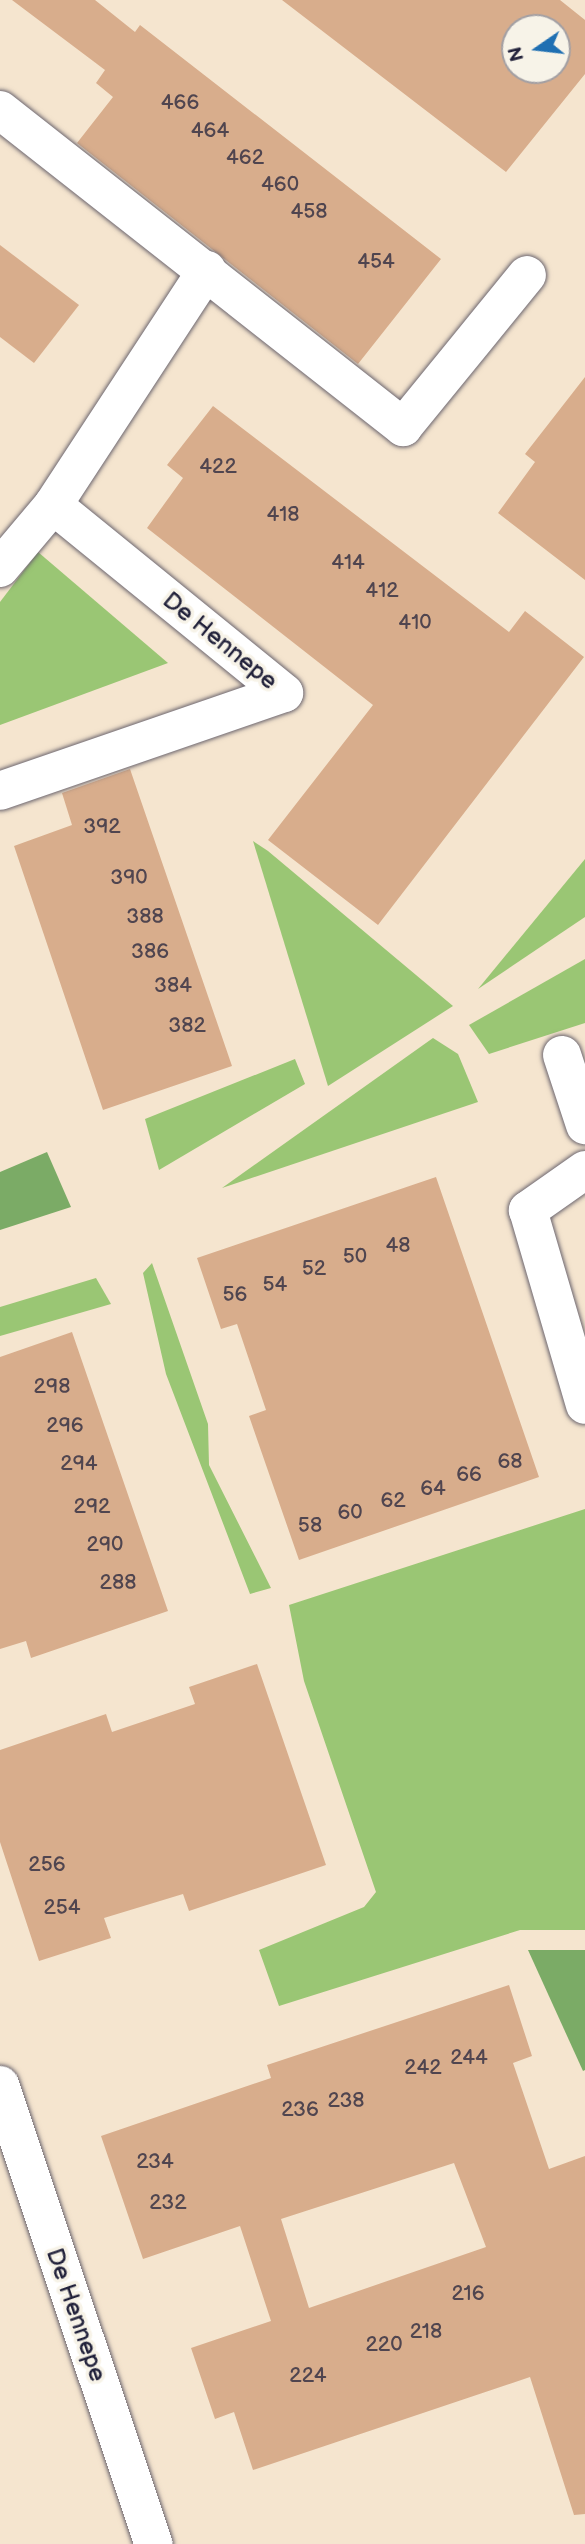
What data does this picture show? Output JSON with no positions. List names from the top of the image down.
{
  "streets": {
    "street": ["De Hennepe"]
  },
  "house_numbers": [
    "466",
    "464",
    "462",
    "460",
    "458",
    "454",
    "422",
    "418",
    "414",
    "412",
    "410",
    "392",
    "390",
    "388",
    "386",
    "384",
    "382",
    "48",
    "50",
    "52",
    "54",
    "56",
    "298",
    "296",
    "68",
    "294",
    "66",
    "64",
    "62",
    "292",
    "60",
    "58",
    "290",
    "288",
    "256",
    "254",
    "244",
    "242",
    "238",
    "236",
    "234",
    "232",
    "216",
    "218",
    "220",
    "224"
  ],
  "north": "left"
}
